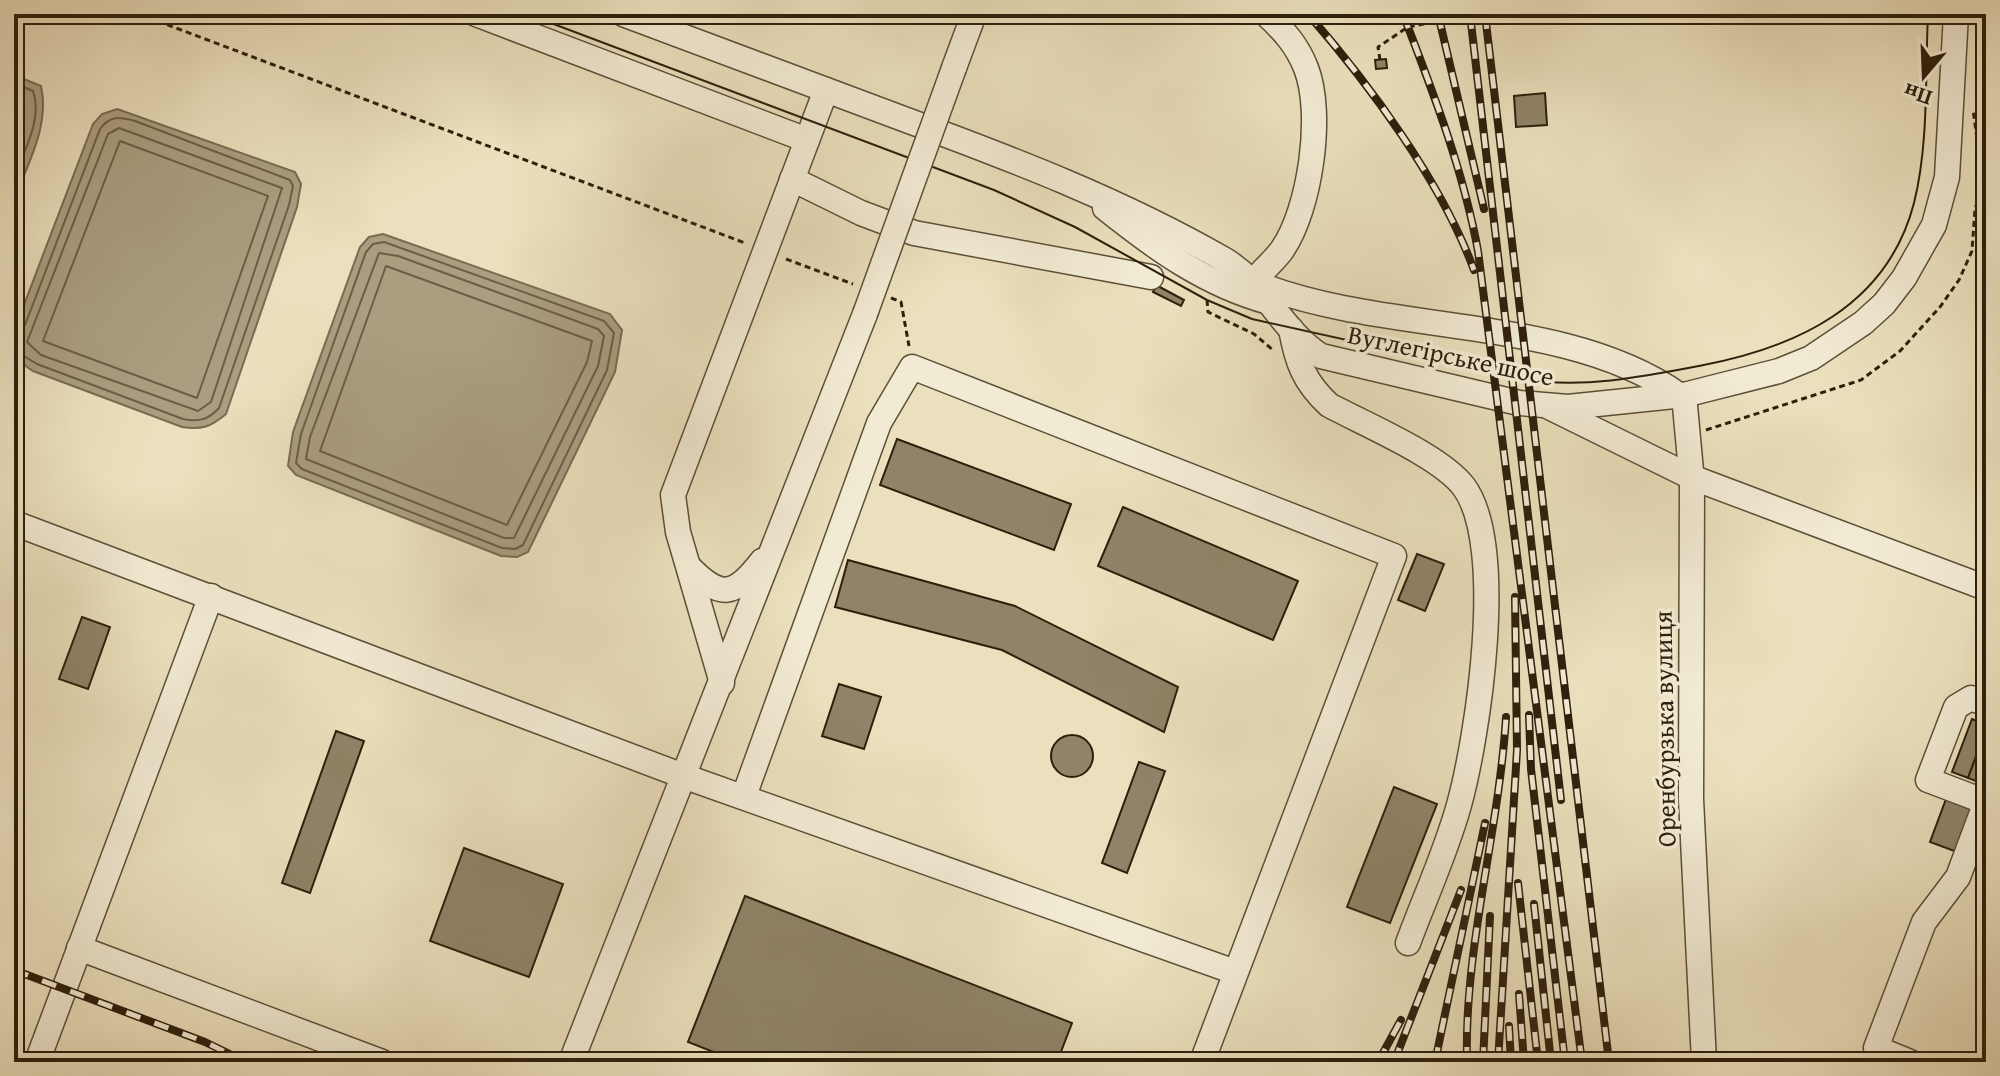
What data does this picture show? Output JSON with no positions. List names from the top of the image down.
{
  "streets": {
    "street": ["Вуглегірське шосе", "Оренбурзька вулиця"]
  },
  "crossings": [
    ["Вуглегірське шосе", "Оренбурзька вулиця"]
  ],
  "north": "bottom"
}
